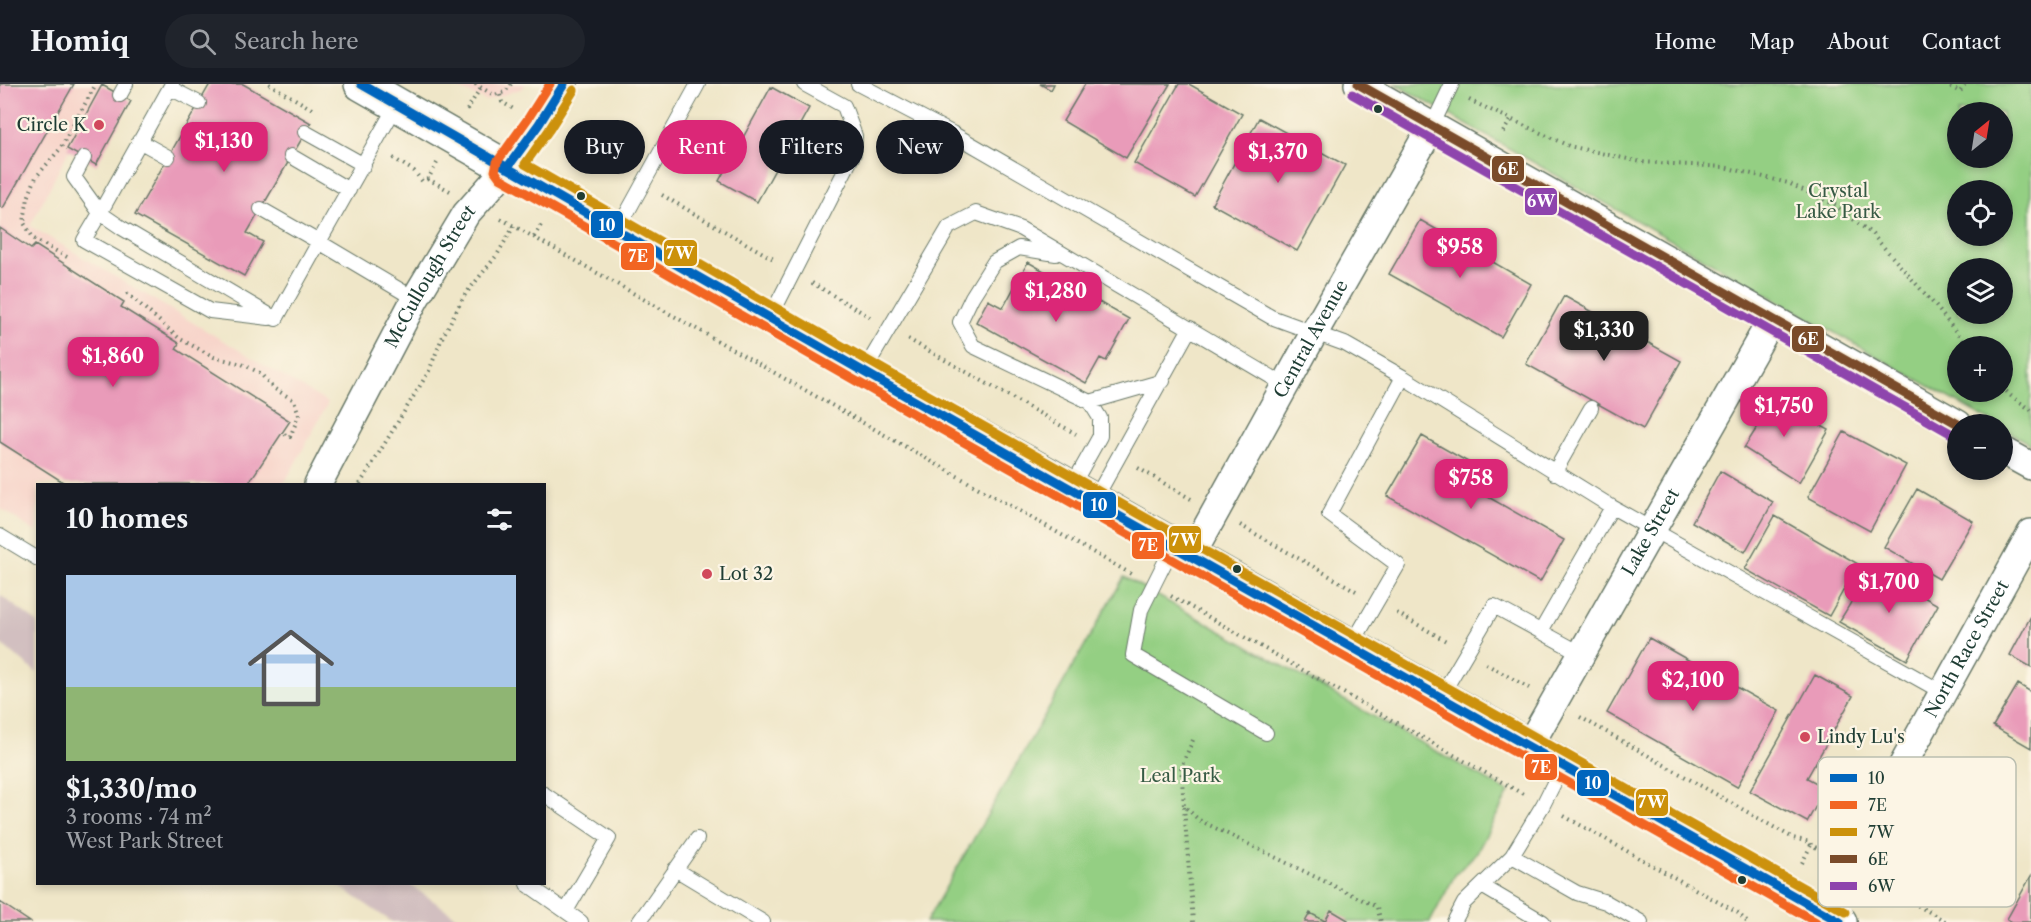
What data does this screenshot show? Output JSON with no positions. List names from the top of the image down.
{
  "streets": {
    "street": [
      "McCullough Street",
      "Central Avenue",
      "Lake Street",
      "North Race Street"
    ]
  },
  "parks": ["Crystal Lake Park", "Leal Park"],
  "places": ["Circle K", "Lot 32", "Lindy Lu's"],
  "lines": [
    "transit line 10",
    "transit line 7E",
    "transit line 6E",
    "transit line 7W",
    "transit line 6W"
  ],
  "legend": [
    "10",
    "7E",
    "7W",
    "6E",
    "6W"
  ],
  "north": "top right",
  "page": {
    "header": "Homiq",
    "search": "Search here",
    "nav": [
      "Home",
      "Map",
      "About",
      "Contact"
    ],
    "map_buttons": ["+", "−"],
    "chip": [
      "Buy",
      "Rent",
      "Filters",
      "New"
    ],
    "price": [
      "$1,130",
      "$1,370",
      "$958",
      "$1,280",
      "$1,330",
      "$1,860",
      "$1,750",
      "$758",
      "$1,700",
      "$2,100"
    ],
    "heading": "10 homes",
    "list": [
      {
        "name": "$1,330/mo",
        "note": "3 rooms · 74 m² · West Park Street"
      }
    ]
  }
}
